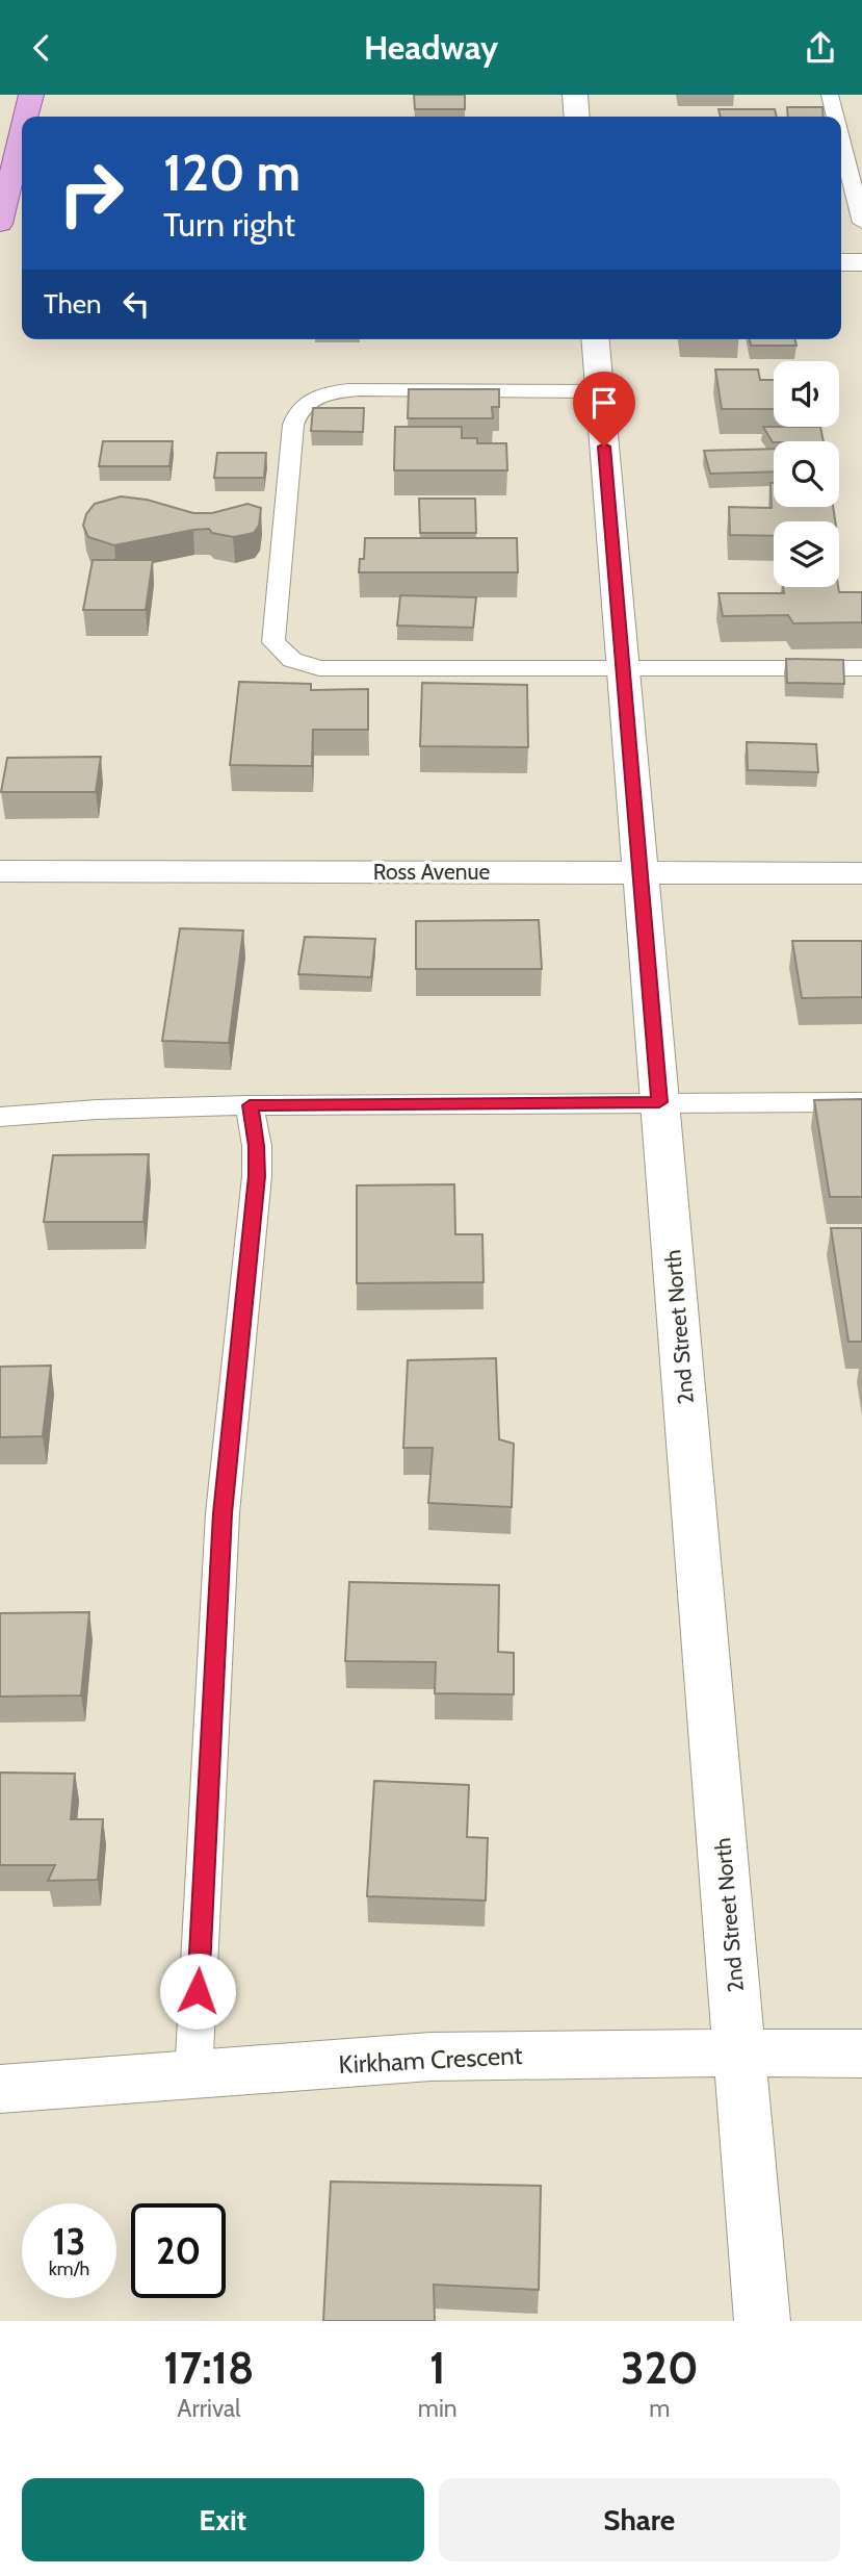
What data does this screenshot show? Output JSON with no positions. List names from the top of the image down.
{
  "streets": {
    "street": ["Ross Avenue", "2nd Street North", "Kirkham Crescent"]
  },
  "crossings": [
    ["Ross Avenue", "2nd Street North"],
    ["2nd Street North", "Kirkham Crescent"]
  ],
  "page": {
    "header": "Headway",
    "turn": ["120 m", "Turn right"],
    "then": "Then",
    "speed": "13 km/h",
    "limit": "20",
    "eta": [
      "17:18",
      "Arrival",
      "1",
      "min",
      "320",
      "m"
    ],
    "buttons": ["Exit", "Share"]
  }
}
